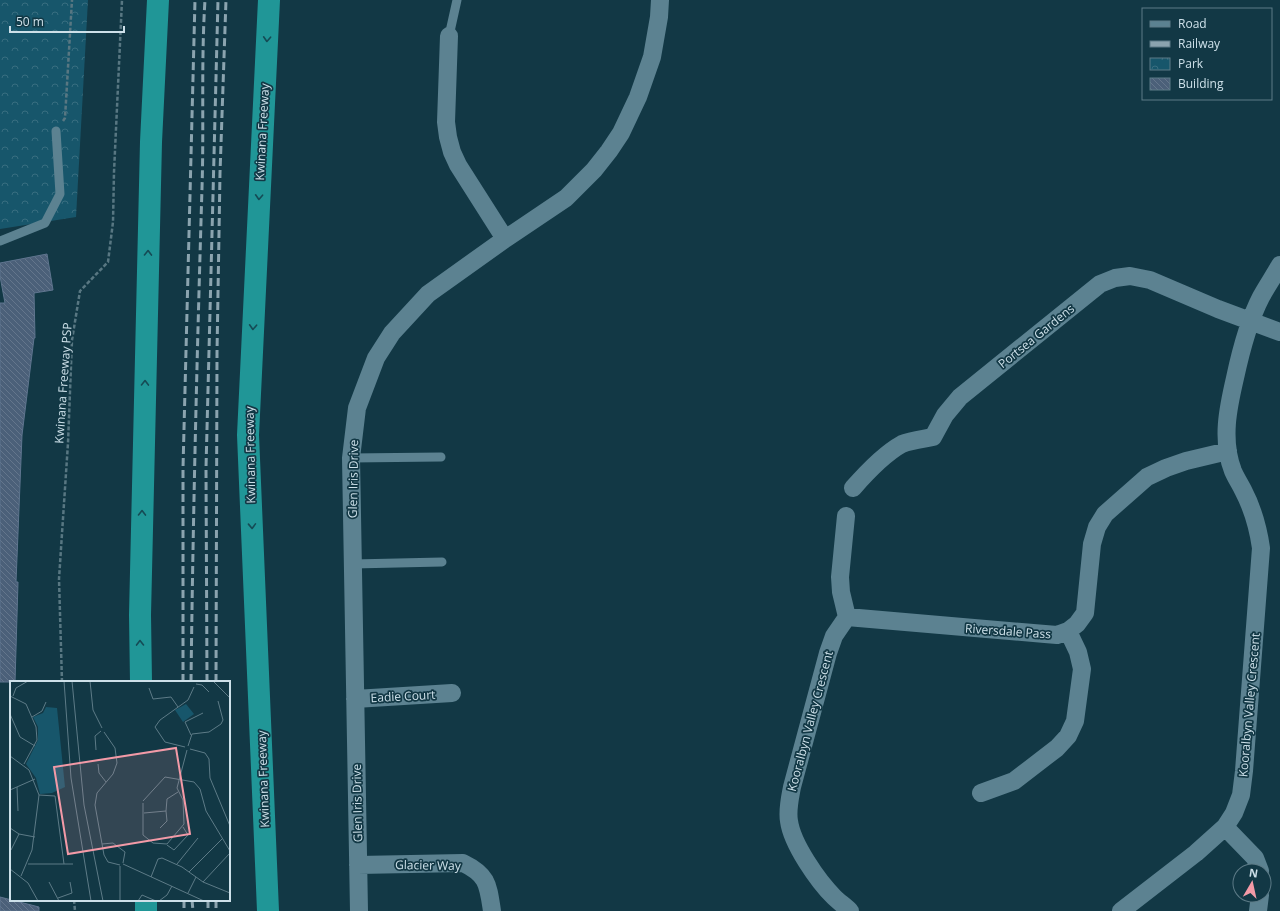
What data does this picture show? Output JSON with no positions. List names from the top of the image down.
{
  "streets": {
    "highway": ["Kwinana Freeway"],
    "street": [
      "Portsea Gardens",
      "Glen Iris Drive",
      "Riversdale Pass",
      "Eadie Court",
      "Kooralbyn Valley Crescent",
      "Glacier Way"
    ],
    "path": ["Kwinana Freeway PSP"]
  },
  "crossings": [
    ["Portsea Gardens", "Kooralbyn Valley Crescent"],
    ["Glen Iris Drive", "Eadie Court"],
    ["Glen Iris Drive", "Glacier Way"],
    ["Riversdale Pass", "Kooralbyn Valley Crescent"]
  ],
  "legend": [
    "Road",
    "Railway",
    "Park",
    "Building"
  ],
  "scale_bar": "50 m",
  "north": "top"
}
